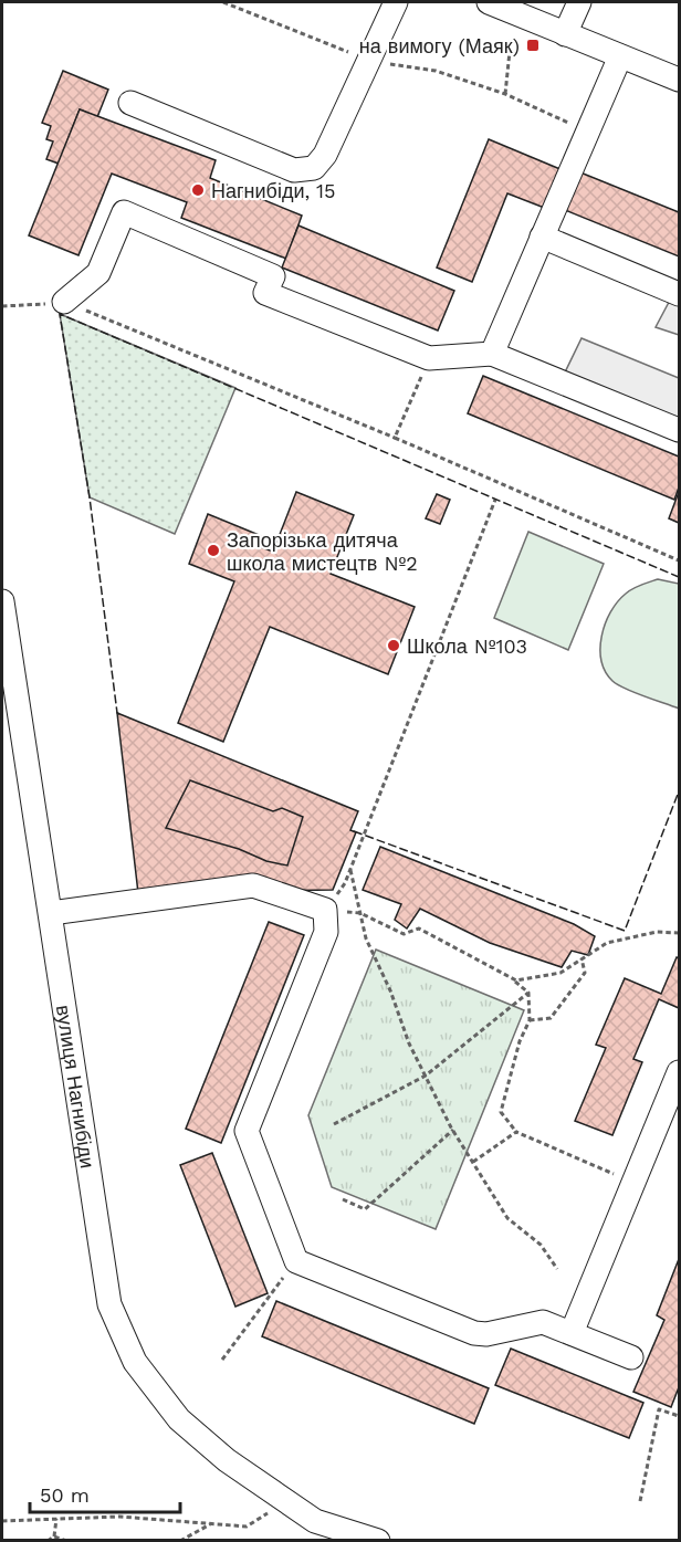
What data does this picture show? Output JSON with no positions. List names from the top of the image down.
{
  "streets": {
    "street": ["вулиця Нагнибіди"]
  },
  "places": {
    "transit": ["на вимогу (Маяк)"],
    "other": ["Нагнибіди, 15", "Запорізька дитяча школа мистецтв №2", "Школа №103"]
  },
  "scale_bar": "50 m"
}
